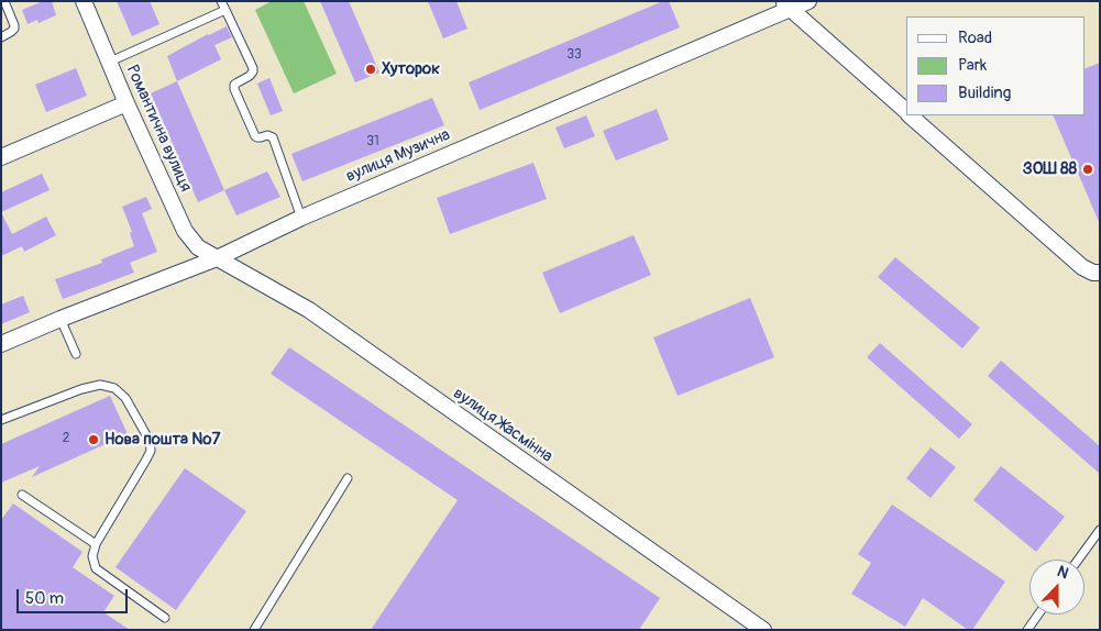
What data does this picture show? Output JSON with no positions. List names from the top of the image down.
{
  "streets": {
    "street": ["Романтична вулиця", "вулиця Музична", "вулиця Жасмінна"]
  },
  "crossings": [
    ["Романтична вулиця", "вулиця Музична"],
    ["Романтична вулиця", "вулиця Жасмінна"],
    ["вулиця Музична", "вулиця Жасмінна"]
  ],
  "places": ["Хуторок", "ЗОШ 88", "Нова пошта №7"],
  "house_numbers": ["33", "31", "2"],
  "legend": ["Road", "Park", "Building"],
  "scale_bar": "50 m",
  "north": "top"
}
